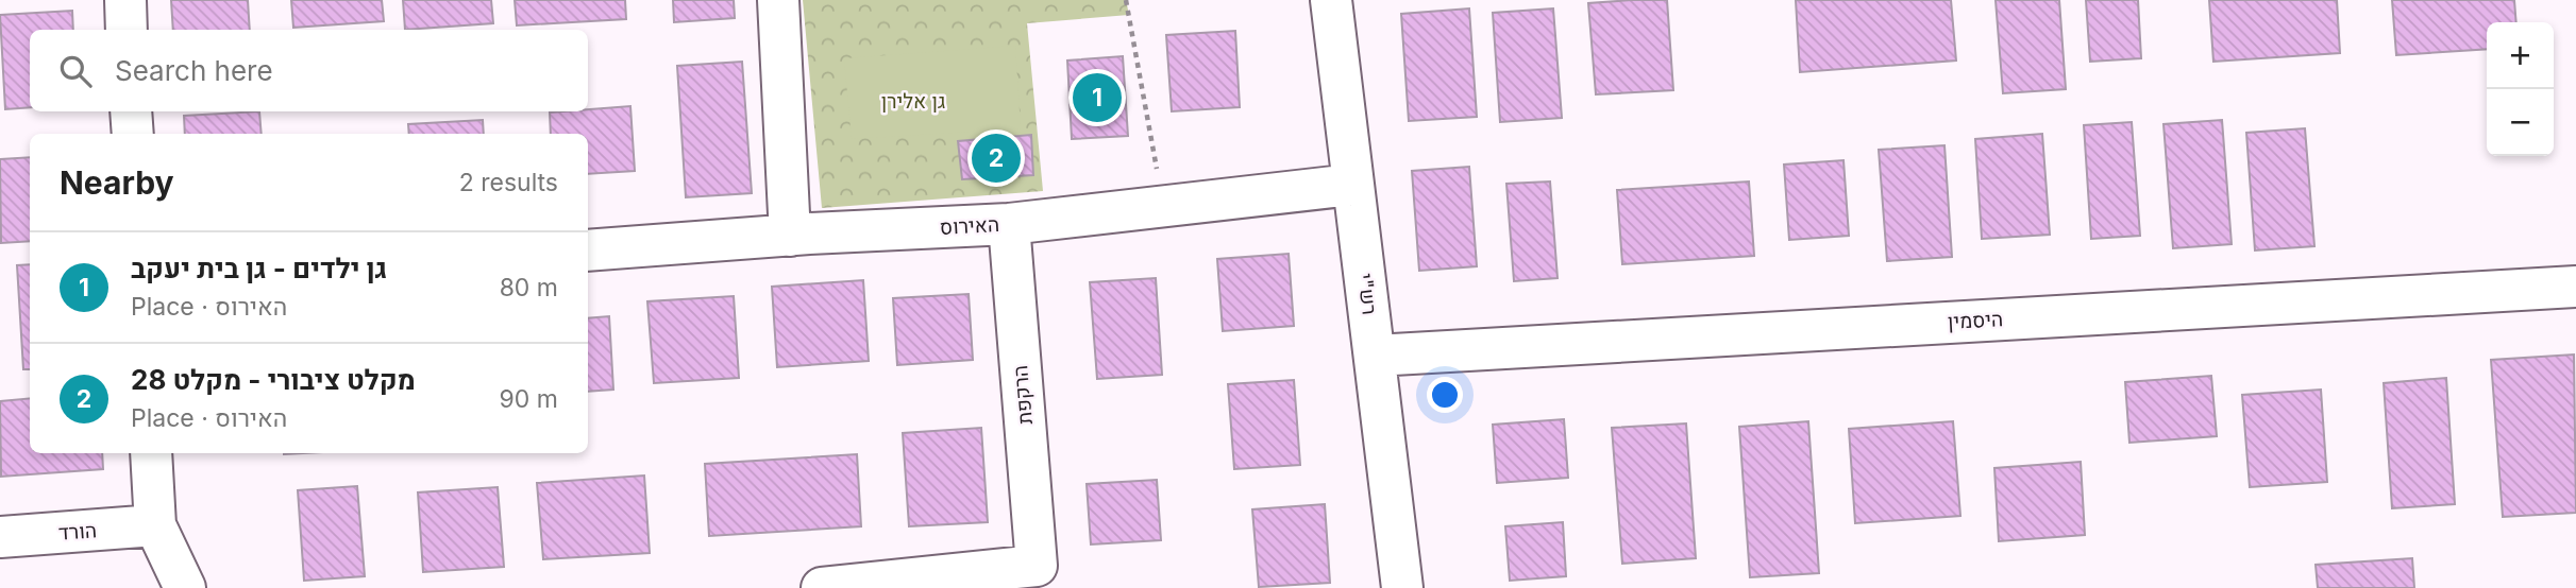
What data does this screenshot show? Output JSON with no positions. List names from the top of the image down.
{
  "streets": {
    "street": [
      "האירוס",
      "רש\"י",
      "היסמין",
      "הרקפת",
      "הורד"
    ]
  },
  "crossings": [
    ["האירוס", "רש\"י"],
    ["האירוס", "הרקפת"],
    ["רש\"י", "היסמין"]
  ],
  "parks": ["גן אלירן"],
  "page": {
    "map_buttons": ["+", "−"],
    "search": "Search here",
    "pins": ["1", "2"],
    "heading": ["Nearby", "2 results"],
    "list": [
      {
        "mark": "1",
        "name": "גן ילדים - גן בית יעקב",
        "note": "Place · האירוס",
        "value": "80 m"
      },
      {
        "mark": "2",
        "name": "מקלט ציבורי - מקלט 28",
        "note": "Place · האירוס",
        "value": "90 m"
      }
    ]
  }
}
